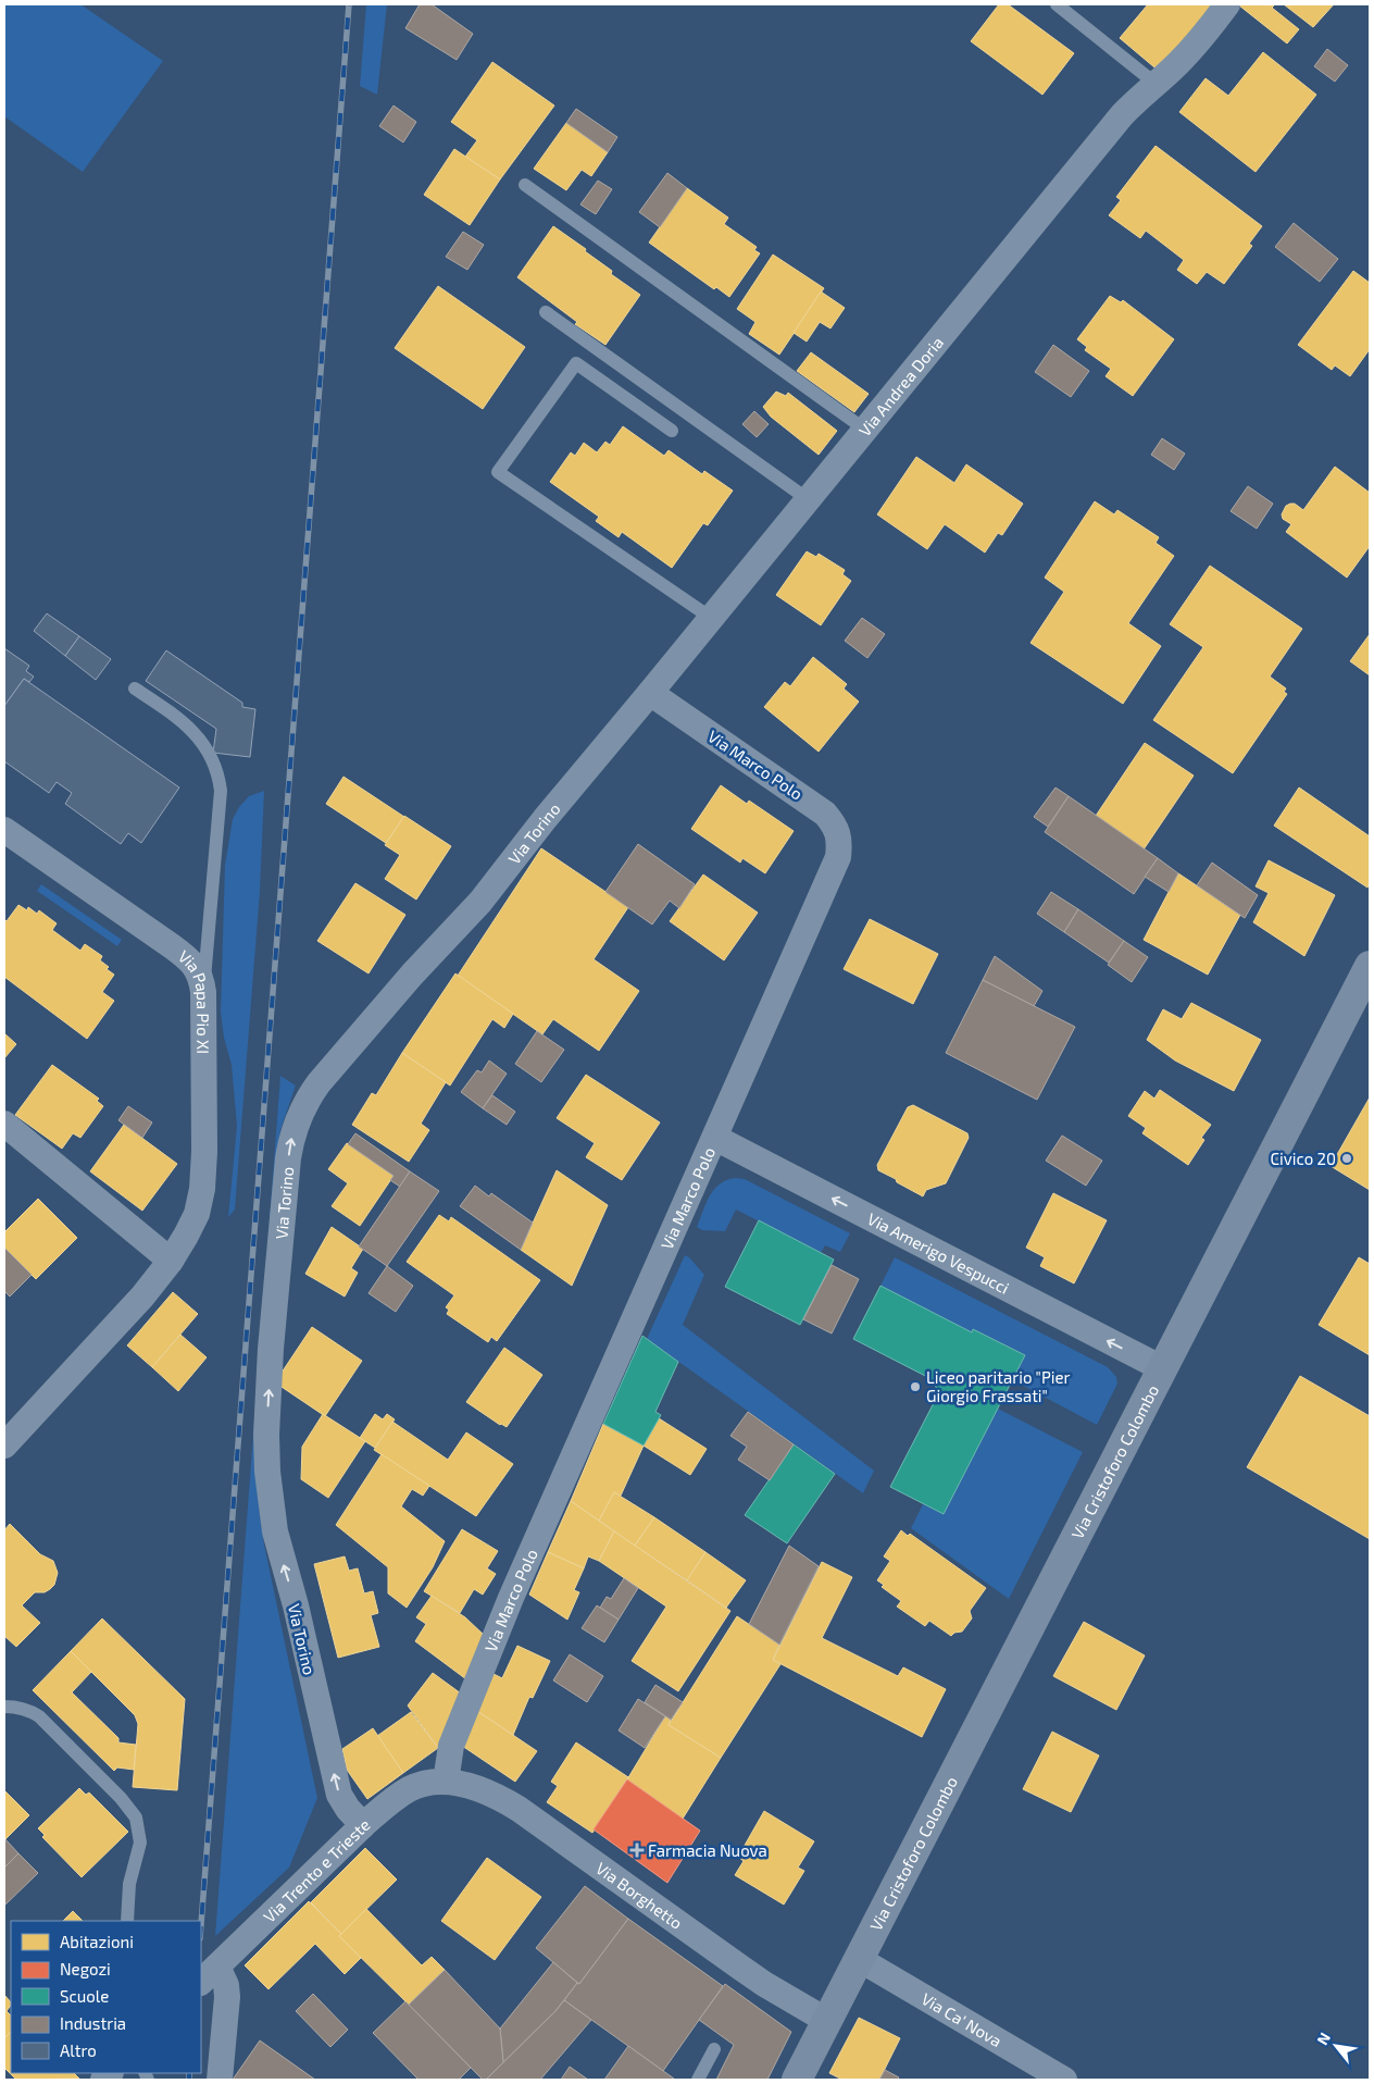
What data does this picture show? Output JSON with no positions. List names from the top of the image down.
{
  "streets": {
    "street": [
      "Via Andrea Doria",
      "Via Marco Polo",
      "Via Torino",
      "Via Papa Pio XI",
      "Via Amerigo Vespucci",
      "Via Cristoforo Colombo",
      "Via Trento e Trieste",
      "Via Borghetto",
      "Via Ca' Nova"
    ]
  },
  "crossings": [
    ["Via Andrea Doria", "Via Marco Polo"],
    ["Via Andrea Doria", "Via Torino"],
    ["Via Marco Polo", "Via Torino"],
    ["Via Marco Polo", "Via Amerigo Vespucci"],
    ["Via Marco Polo", "Via Trento e Trieste"],
    ["Via Marco Polo", "Via Borghetto"],
    ["Via Torino", "Via Trento e Trieste"],
    ["Via Amerigo Vespucci", "Via Cristoforo Colombo"],
    ["Via Cristoforo Colombo", "Via Borghetto"],
    ["Via Cristoforo Colombo", "Via Ca' Nova"],
    ["Via Trento e Trieste", "Via Borghetto"]
  ],
  "one_way": ["Via Torino", "Via Amerigo Vespucci"],
  "places": {
    "other": ["Civico 20", "Liceo paritario \"Pier Giorgio Frassati\""],
    "health": ["Farmacia Nuova"]
  },
  "legend": [
    "Abitazioni",
    "Negozi",
    "Scuole",
    "Industria",
    "Altro"
  ],
  "north": "top left"
}
